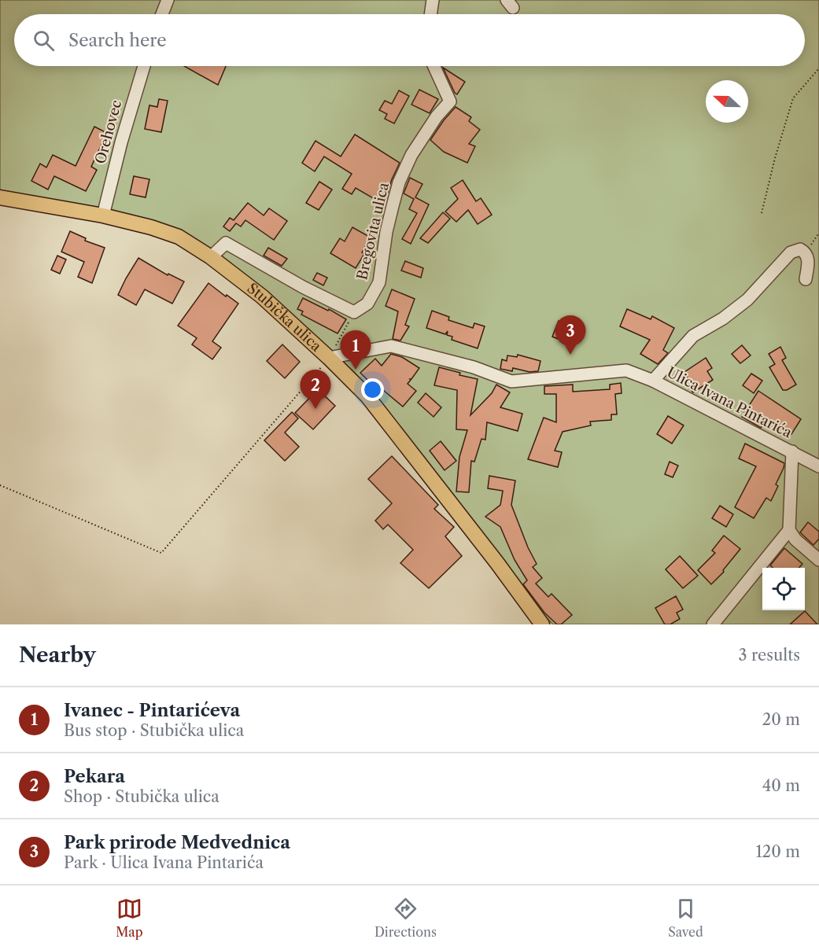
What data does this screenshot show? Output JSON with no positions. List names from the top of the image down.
{
  "streets": {
    "main road": ["Stubička ulica"],
    "street": ["Orehovec", "Bregovita ulica", "Ulica Ivana Pintarića"]
  },
  "crossings": [
    ["Orehovec", "Stubička ulica"],
    ["Stubička ulica", "Ulica Ivana Pintarića"]
  ],
  "north": "left",
  "page": {
    "search": "Search here",
    "pins": ["3", "1", "2"],
    "heading": ["Nearby", "3 results"],
    "list": [
      {
        "mark": "1",
        "name": "Ivanec - Pintarićeva",
        "note": "Bus stop · Stubička ulica",
        "value": "20 m"
      },
      {
        "mark": "2",
        "name": "Pekara",
        "note": "Shop · Stubička ulica",
        "value": "40 m"
      },
      {
        "mark": "3",
        "name": "Park prirode Medvednica",
        "note": "Park · Ulica Ivana Pintarića",
        "value": "120 m"
      }
    ],
    "nav": ["Map", "Directions", "Saved"]
  }
}
